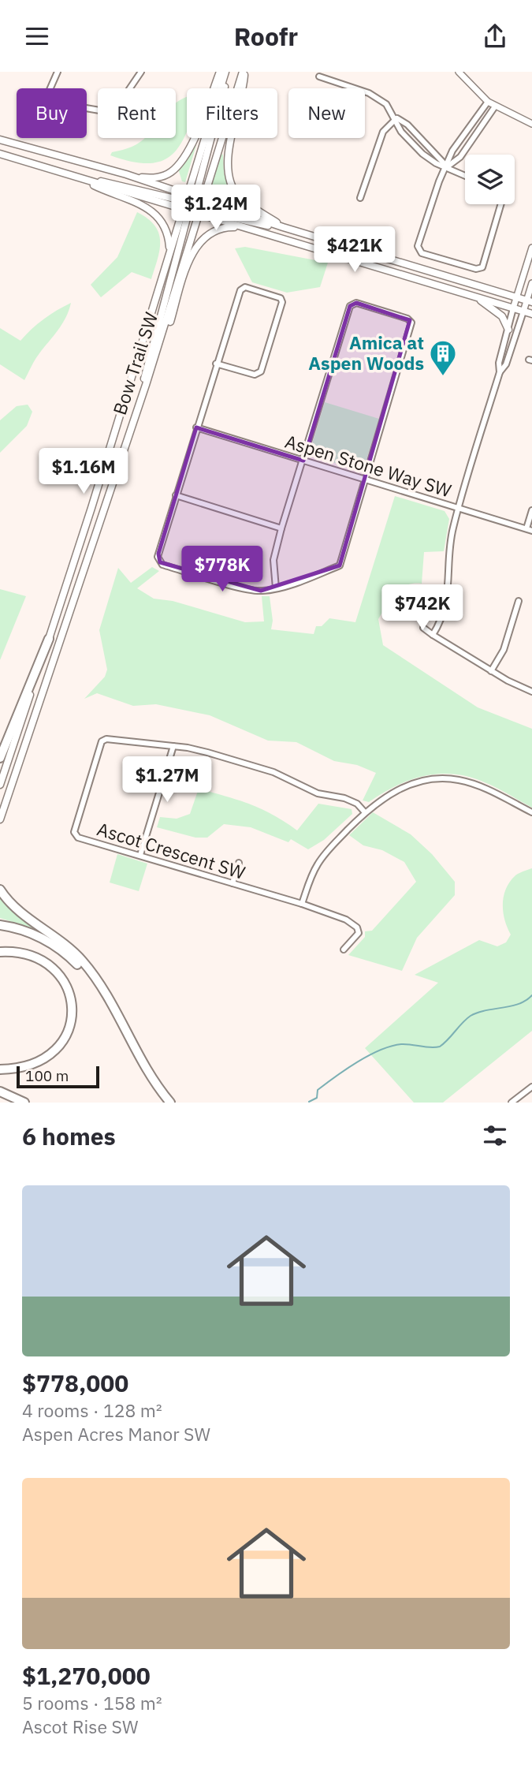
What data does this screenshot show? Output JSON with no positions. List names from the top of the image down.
{
  "streets": {
    "main road": ["Bow Trail SW"],
    "street": ["Aspen Stone Way SW", "Ascot Crescent SW"]
  },
  "places": {
    "building": ["Amica at Aspen Woods"]
  },
  "scale_bar": "100 m",
  "page": {
    "header": "Roofr",
    "chip": [
      "Buy",
      "Rent",
      "Filters",
      "New"
    ],
    "price": [
      "$1.24M",
      "$421K",
      "$1.16M",
      "$778K",
      "$742K",
      "$1.27M"
    ],
    "scale": "100 m",
    "heading": "6 homes",
    "list": [
      {
        "name": "$778,000",
        "note": "4 rooms · 128 m² · Aspen Acres Manor SW"
      },
      {
        "name": "$1,270,000",
        "note": "5 rooms · 158 m² · Ascot Rise SW"
      }
    ]
  }
}
